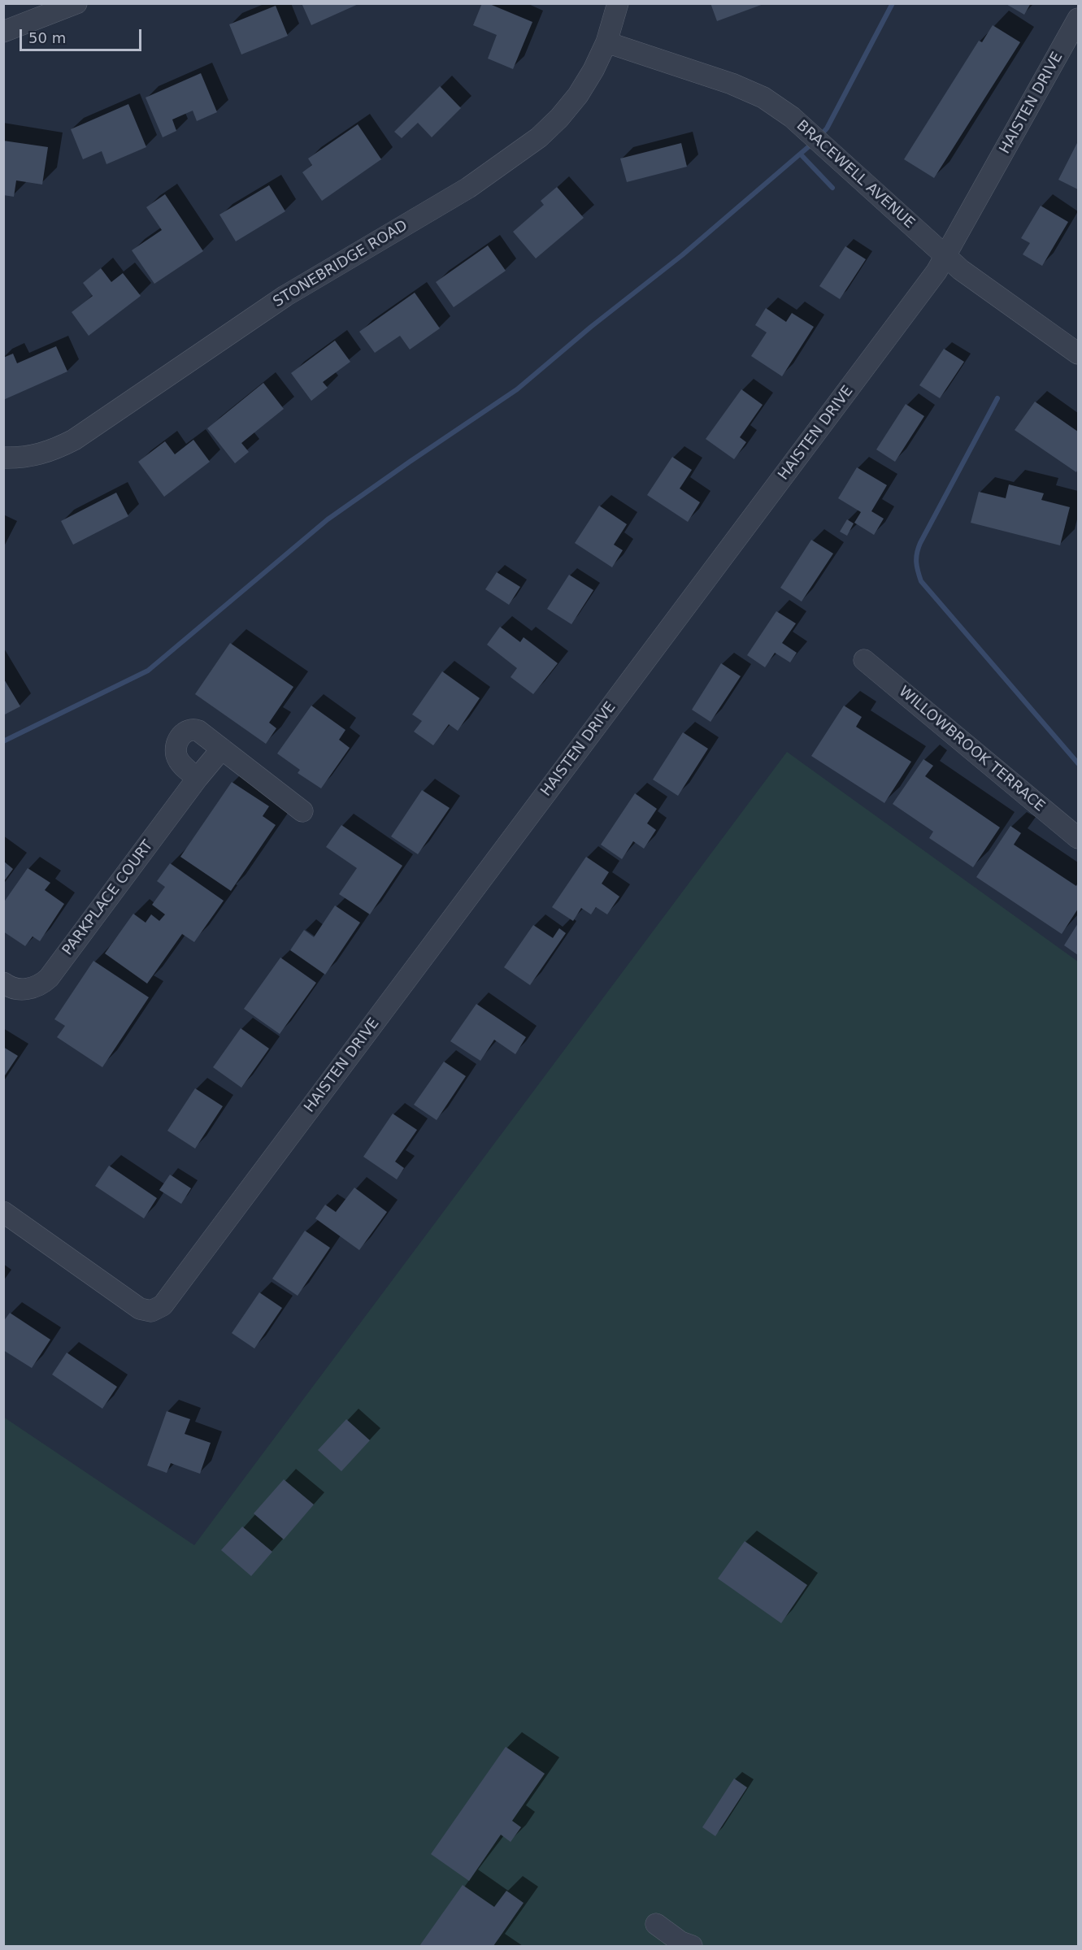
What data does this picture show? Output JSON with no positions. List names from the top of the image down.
{
  "streets": {
    "street": [
      "HAISTEN DRIVE",
      "BRACEWELL AVENUE",
      "STONEBRIDGE ROAD",
      "WILLOWBROOK TERRACE",
      "PARKPLACE COURT"
    ]
  },
  "crossings": [
    ["HAISTEN DRIVE", "BRACEWELL AVENUE"],
    ["BRACEWELL AVENUE", "STONEBRIDGE ROAD"]
  ],
  "scale_bar": "50 m"
}
